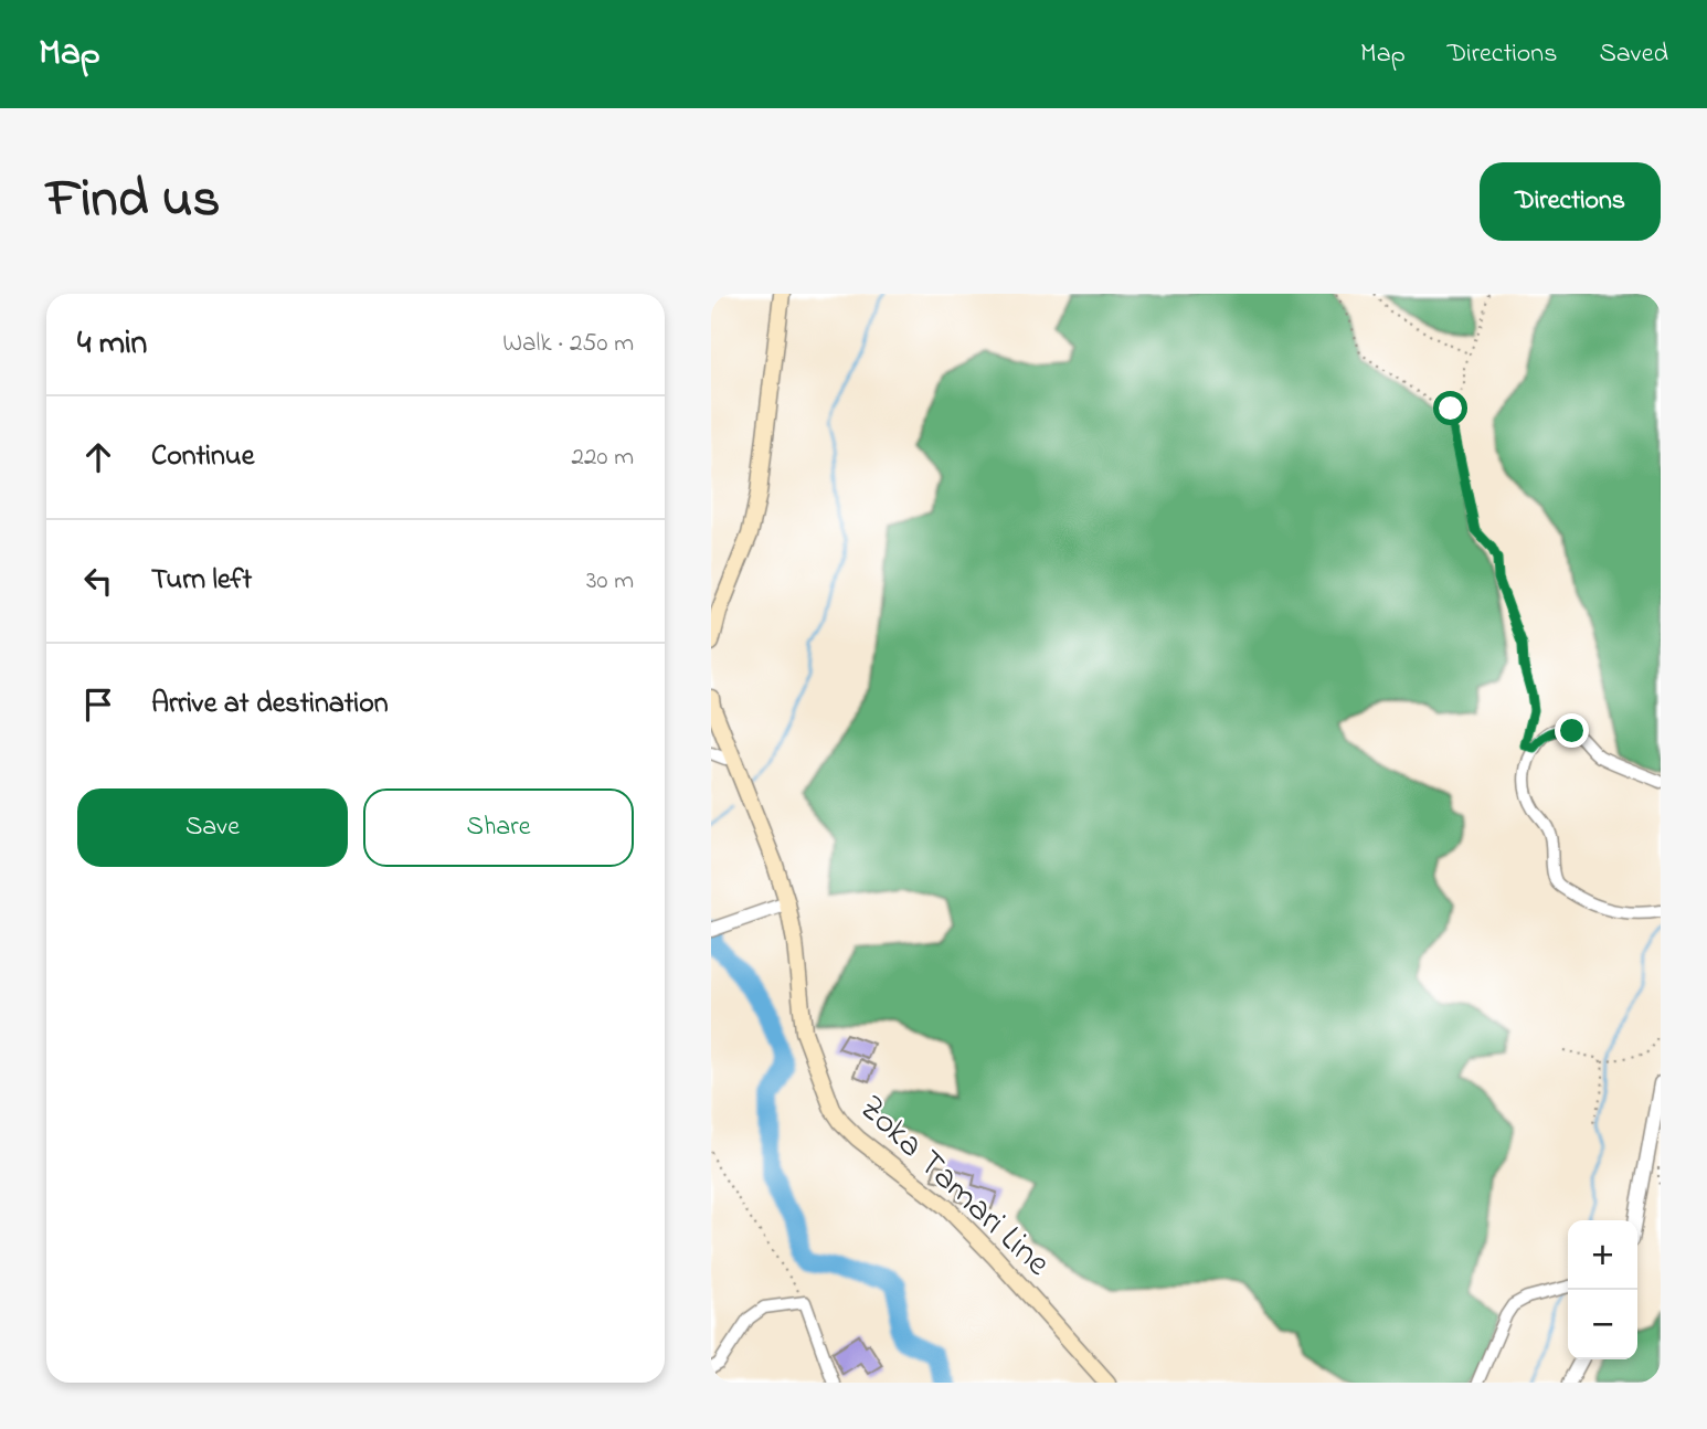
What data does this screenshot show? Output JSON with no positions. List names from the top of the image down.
{
  "streets": {
    "main road": ["Zoka Tamari Line"]
  },
  "page": {
    "header": "Map",
    "nav": ["Map", "Directions", "Saved"],
    "title": "Find us",
    "buttons": [
      "Directions",
      ["Save", "Share"]
    ],
    "heading": ["4 min", "Walk · 250 m"],
    "list": [
      ["Continue", "220 m"],
      ["Turn left", "30 m"],
      "Arrive at destination"
    ],
    "map_buttons": ["+", "−"]
  }
}
